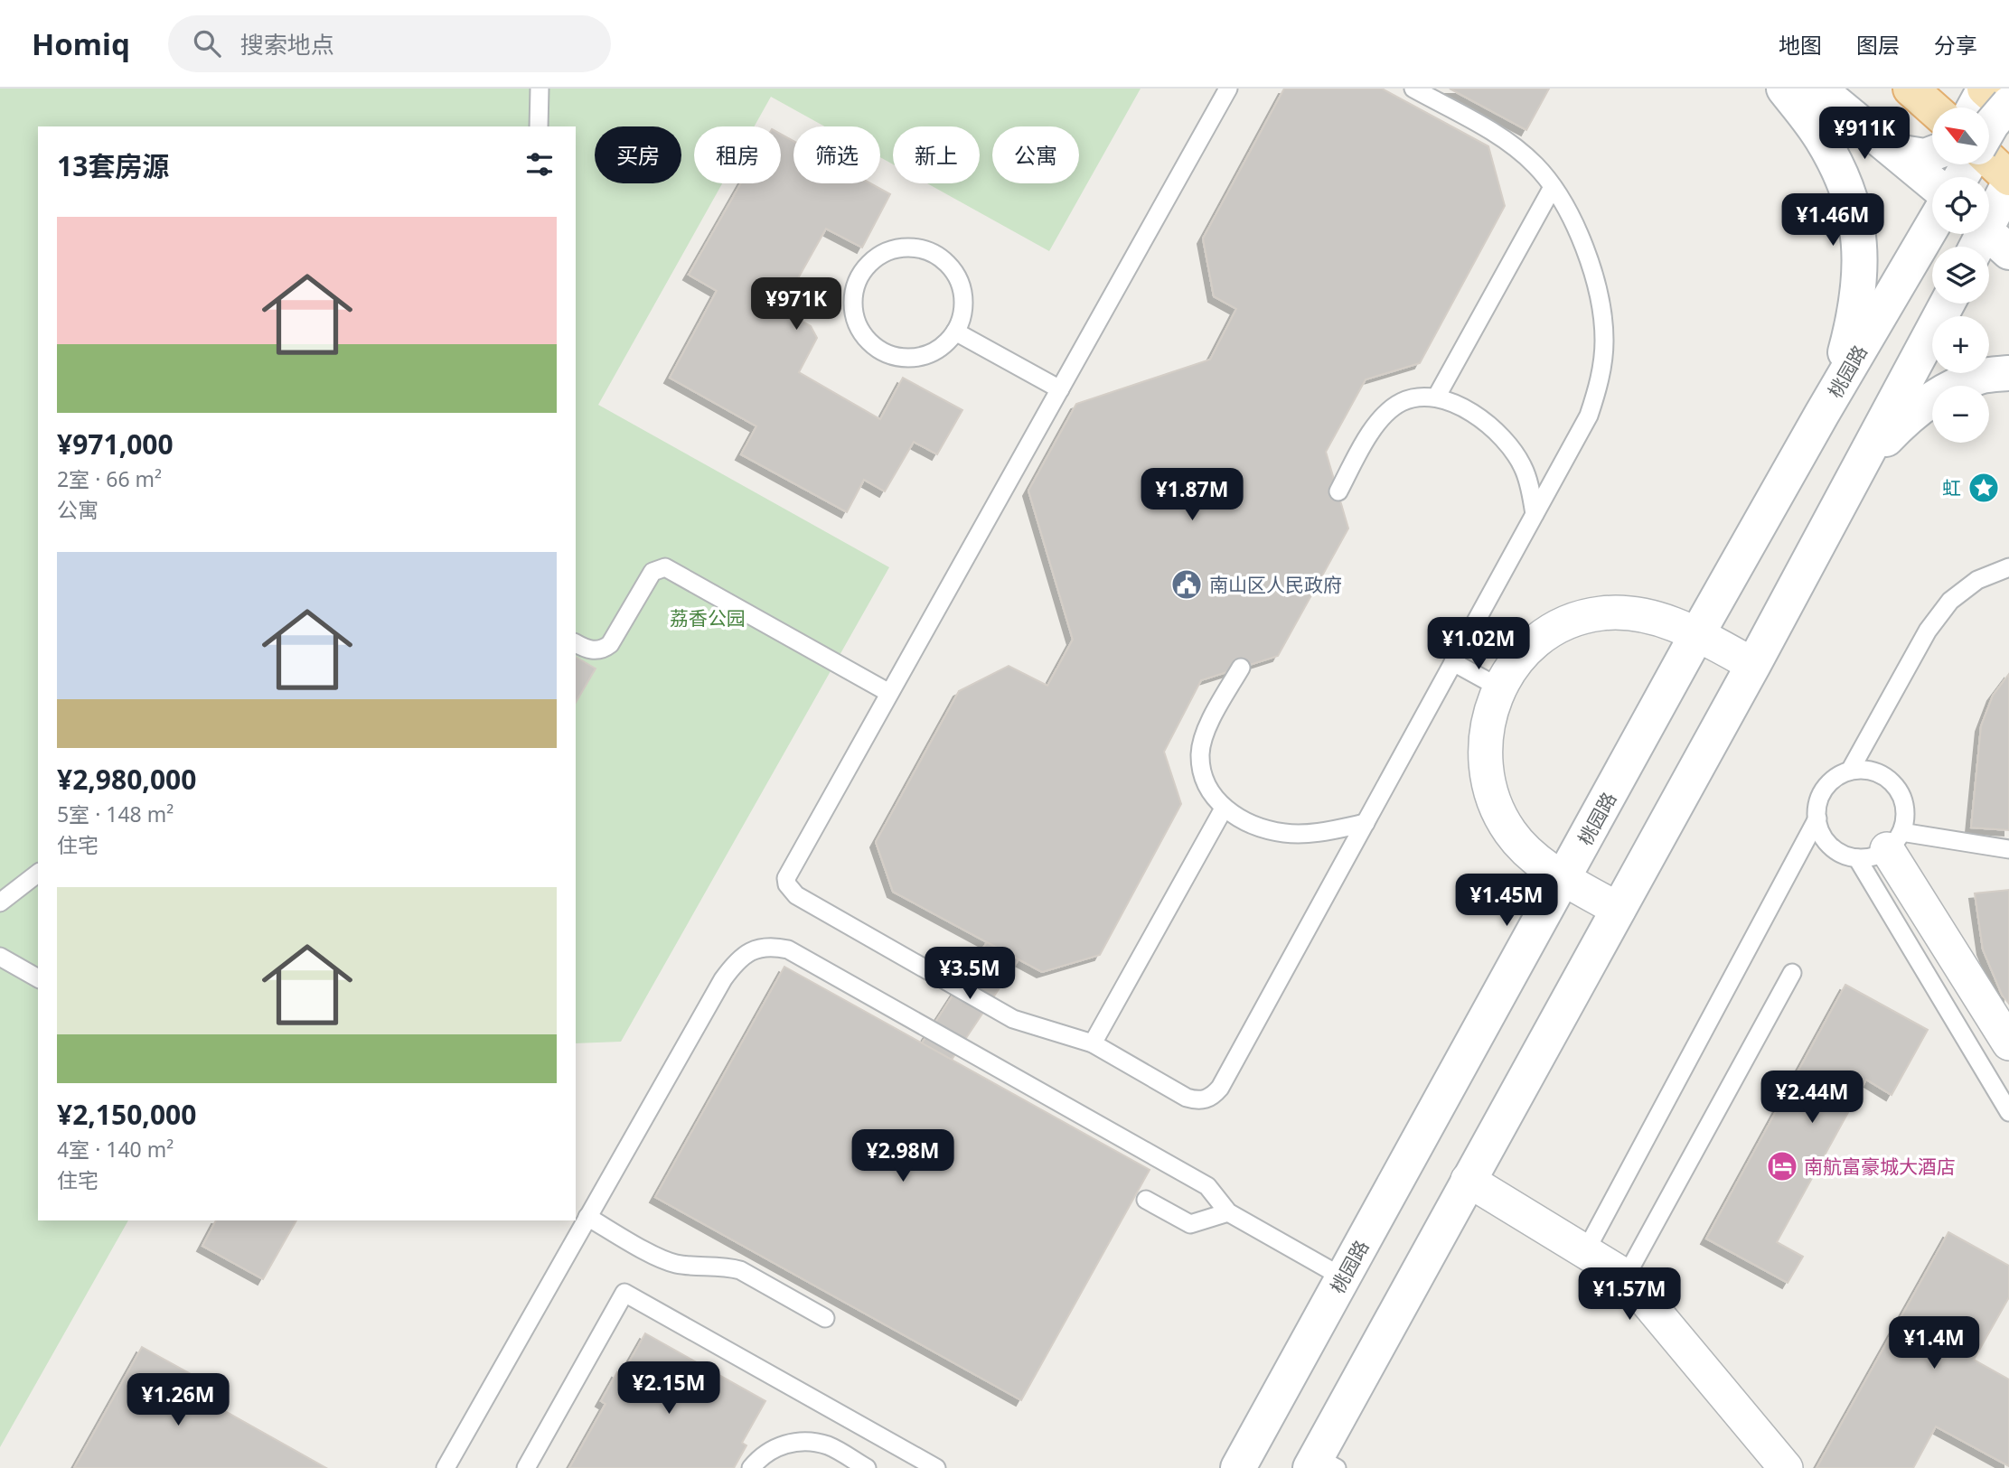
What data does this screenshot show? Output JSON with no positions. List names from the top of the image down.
{
  "streets": {
    "main road": ["桃园路"]
  },
  "parks": ["荔香公园"],
  "places": {
    "place": ["虹"],
    "public building": ["南山区人民政府"],
    "hotel": ["南航富豪城大酒店"]
  },
  "north": "top left",
  "page": {
    "header": "Homiq",
    "search": "搜索地点",
    "nav": ["地图", "图层", "分享"],
    "price": [
      "¥911K",
      "¥1.46M",
      "¥971K",
      "¥1.87M",
      "¥1.02M",
      "¥1.45M",
      "¥3.5M",
      "¥2.44M",
      "¥2.98M",
      "¥1.57M",
      "¥1.4M",
      "¥2.15M",
      "¥1.26M"
    ],
    "map_buttons": ["+", "−"],
    "chip": [
      "买房",
      "租房",
      "筛选",
      "新上",
      "公寓"
    ],
    "heading": "13套房源",
    "list": [
      {
        "name": "¥971,000",
        "note": "2室 · 66 m² · 公寓"
      },
      {
        "name": "¥2,980,000",
        "note": "5室 · 148 m² · 住宅"
      },
      {
        "name": "¥2,150,000",
        "note": "4室 · 140 m² · 住宅"
      }
    ]
  }
}
